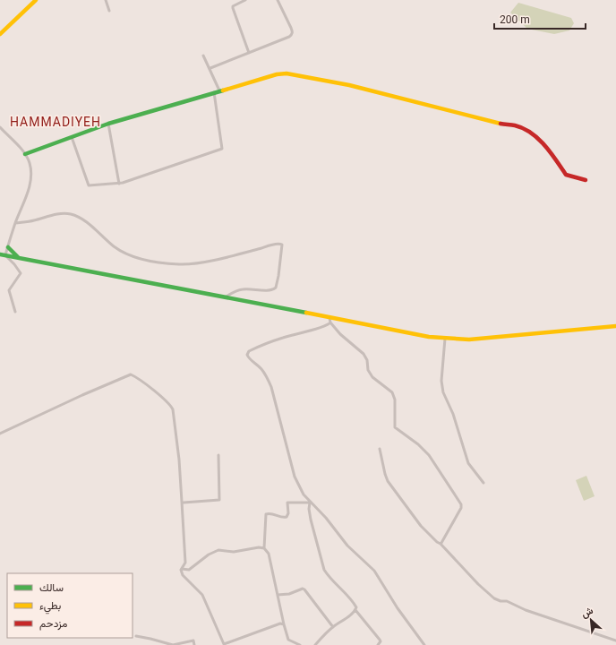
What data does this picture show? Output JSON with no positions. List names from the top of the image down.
{
  "districts": ["HAMMADIYEH"],
  "legend": ["سالك", "بطيء", "مزدحم"],
  "scale_bar": "200 m",
  "north": "top left"
}
